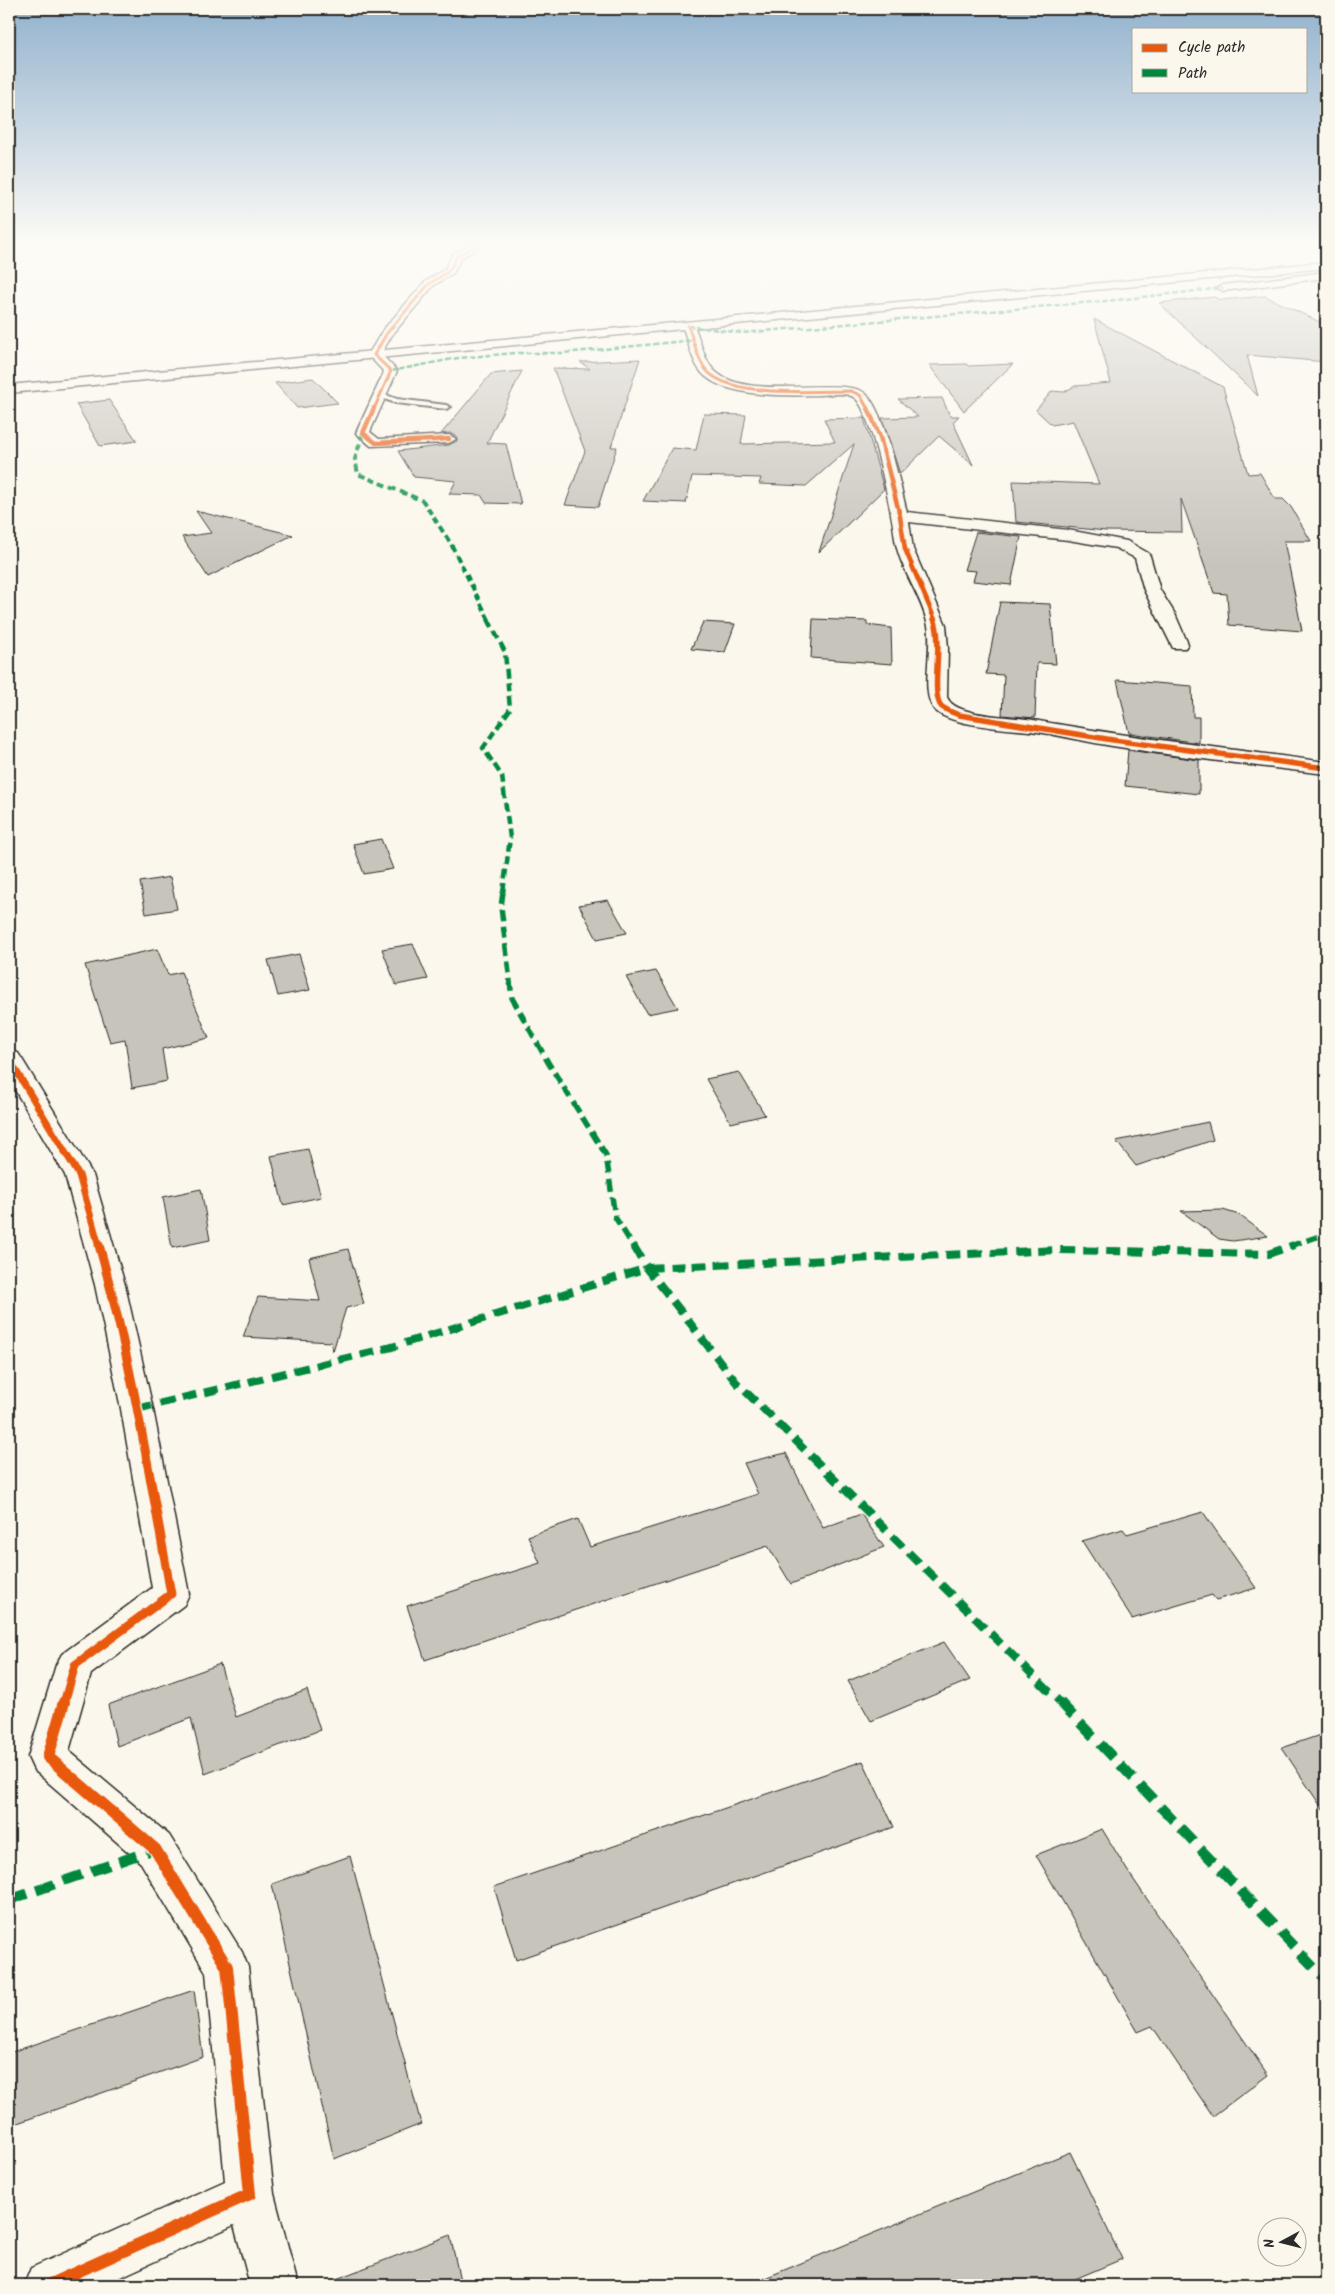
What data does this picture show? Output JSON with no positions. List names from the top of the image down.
{
  "legend": ["Cycle path", "Path"],
  "north": "left"
}
